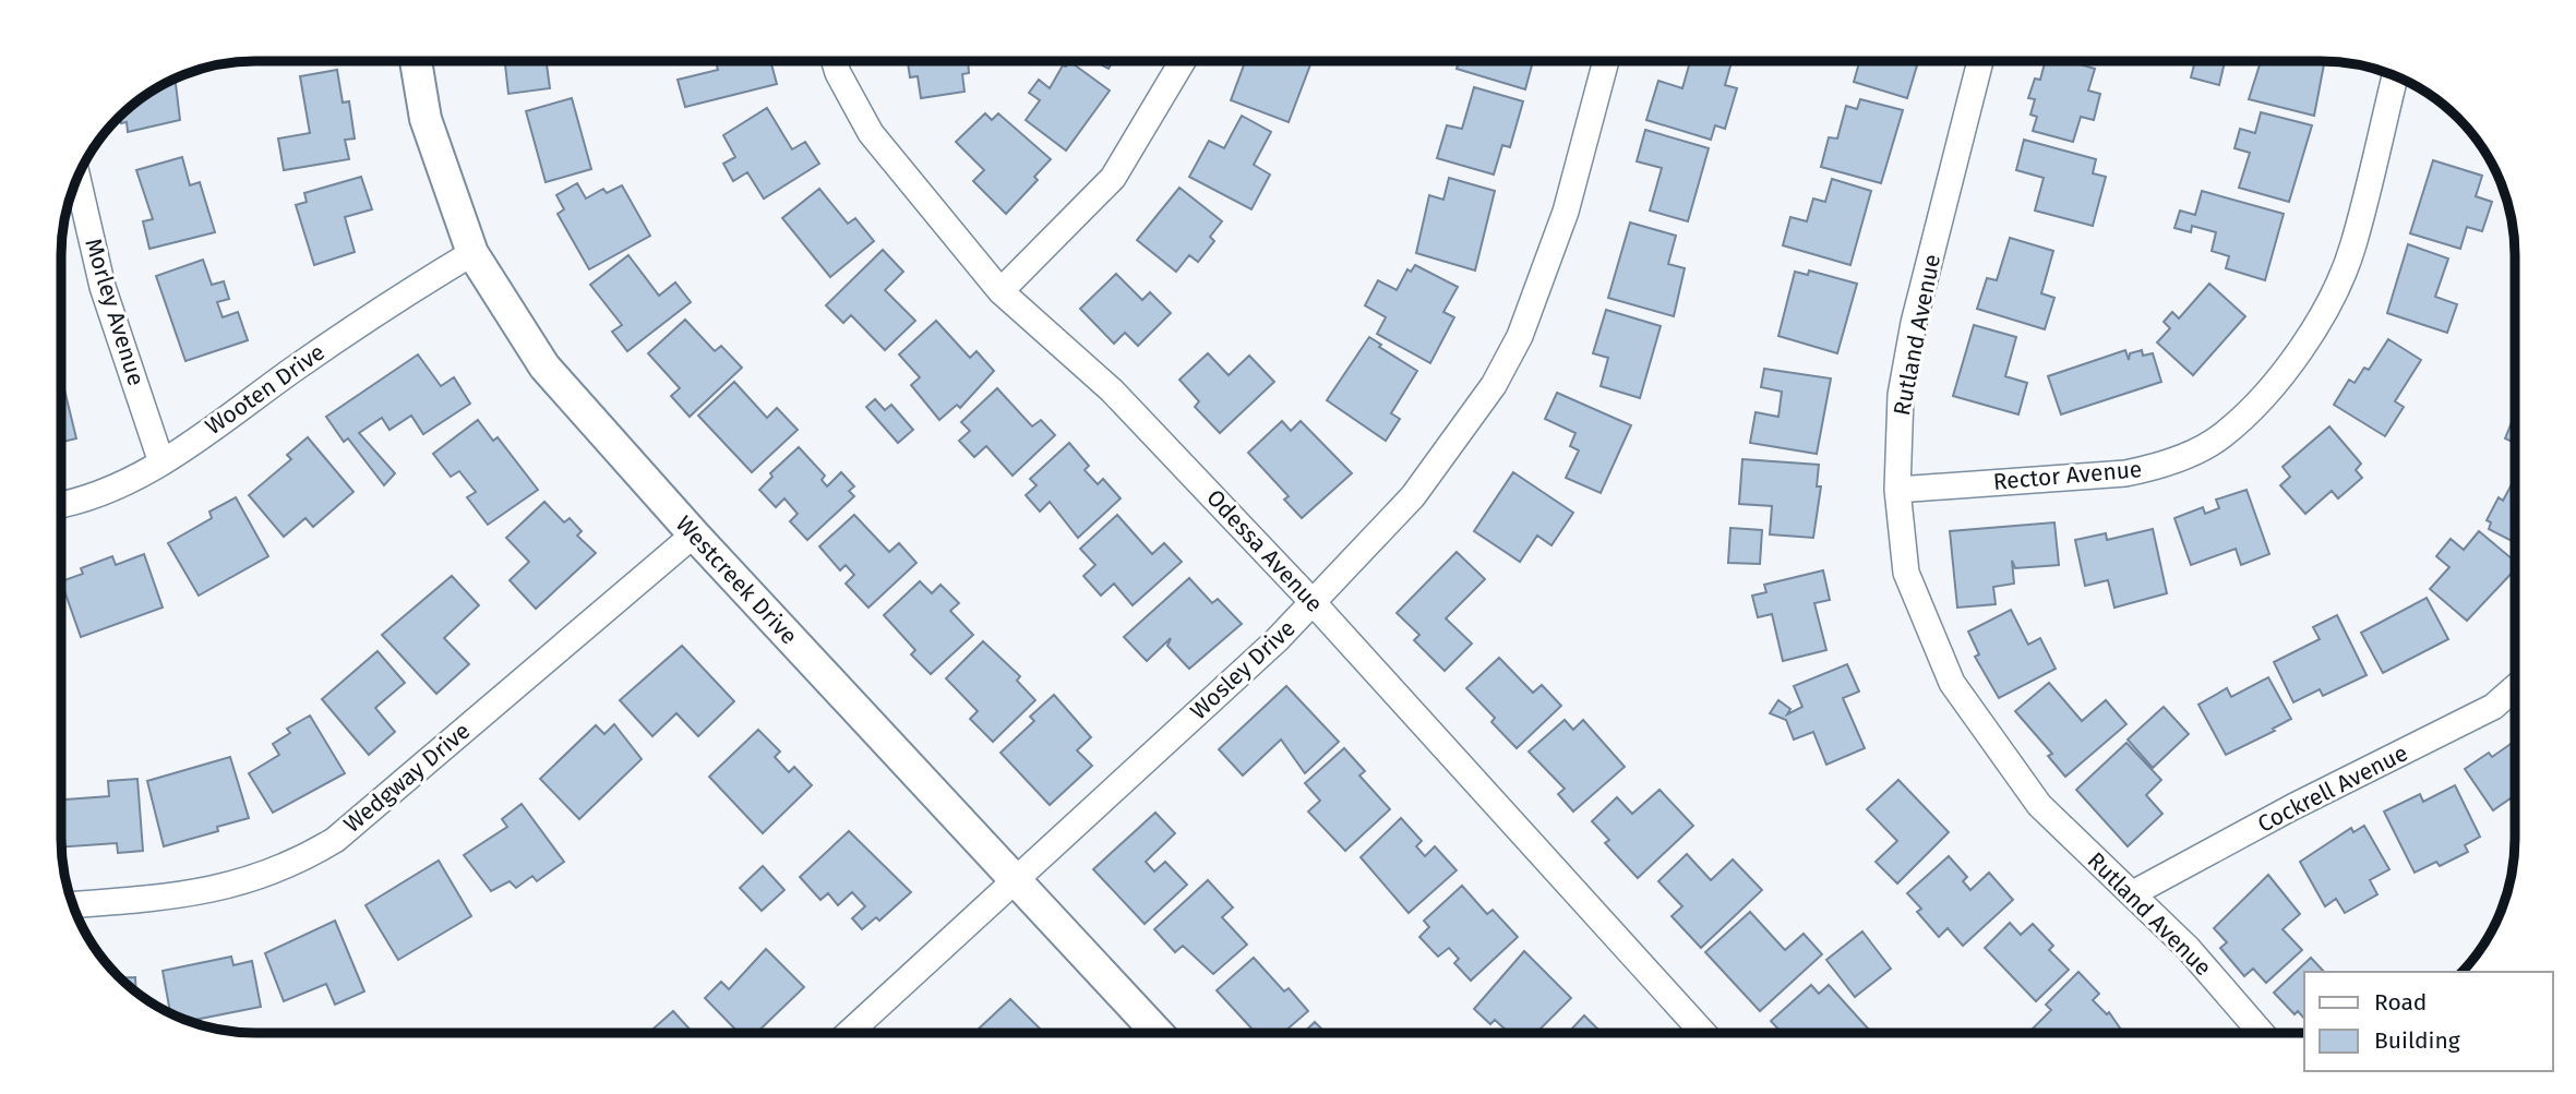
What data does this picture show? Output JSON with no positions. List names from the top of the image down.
{
  "streets": {
    "street": [
      "Morley Avenue",
      "Rutland Avenue",
      "Wooten Drive",
      "Rector Avenue",
      "Odessa Avenue",
      "Westcreek Drive",
      "Wosley Drive",
      "Wedgway Drive",
      "Cockrell Avenue"
    ]
  },
  "crossings": [
    ["Morley Avenue", "Wooten Drive"],
    ["Rutland Avenue", "Rector Avenue"],
    ["Rutland Avenue", "Cockrell Avenue"],
    ["Wooten Drive", "Westcreek Drive"],
    ["Odessa Avenue", "Wosley Drive"],
    ["Westcreek Drive", "Wosley Drive"],
    ["Westcreek Drive", "Wedgway Drive"]
  ],
  "legend": ["Road", "Building"]
}
